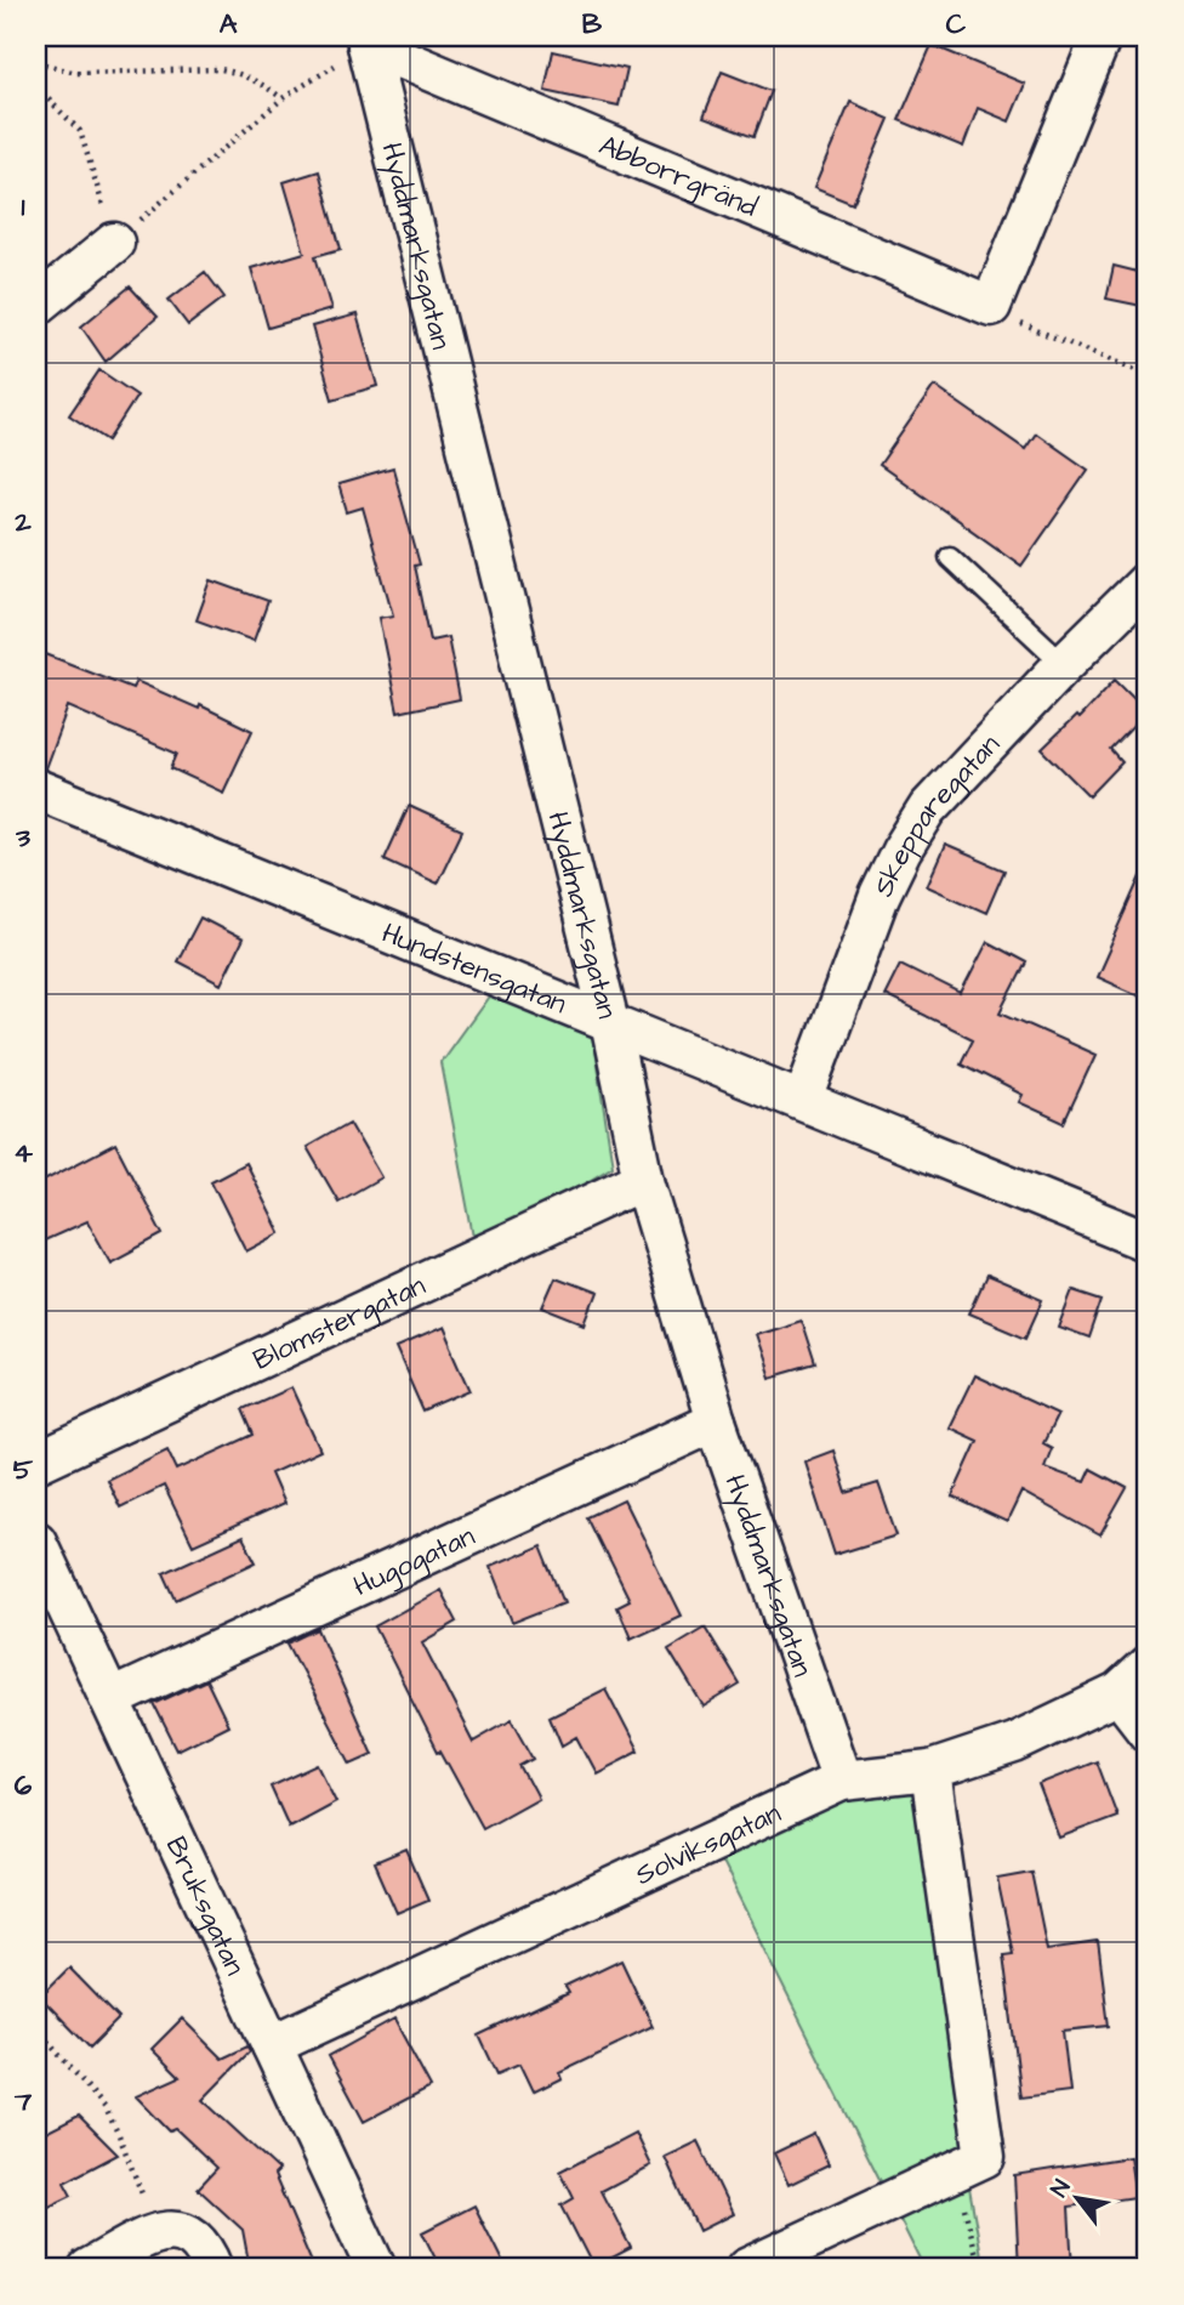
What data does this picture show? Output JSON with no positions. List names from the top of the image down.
{
  "streets": {
    "street": [
      "Abborrgränd",
      "Hyddmarksgatan",
      "Skepparegatan",
      "Hundstensgatan",
      "Blomstergatan",
      "Hugogatan",
      "Solviksgatan",
      "Bruksgatan"
    ]
  },
  "crossings": [
    ["Abborrgränd", "Hyddmarksgatan"],
    ["Hyddmarksgatan", "Hundstensgatan"],
    ["Hyddmarksgatan", "Blomstergatan"],
    ["Hyddmarksgatan", "Hugogatan"],
    ["Hyddmarksgatan", "Solviksgatan"],
    ["Skepparegatan", "Hundstensgatan"],
    ["Hugogatan", "Bruksgatan"],
    ["Solviksgatan", "Bruksgatan"]
  ],
  "north": "top left",
  "grid": {
    "columns": ["A", "B", "C"],
    "rows": [
      "1",
      "2",
      "3",
      "4",
      "5",
      "6",
      "7"
    ]
  }
}
